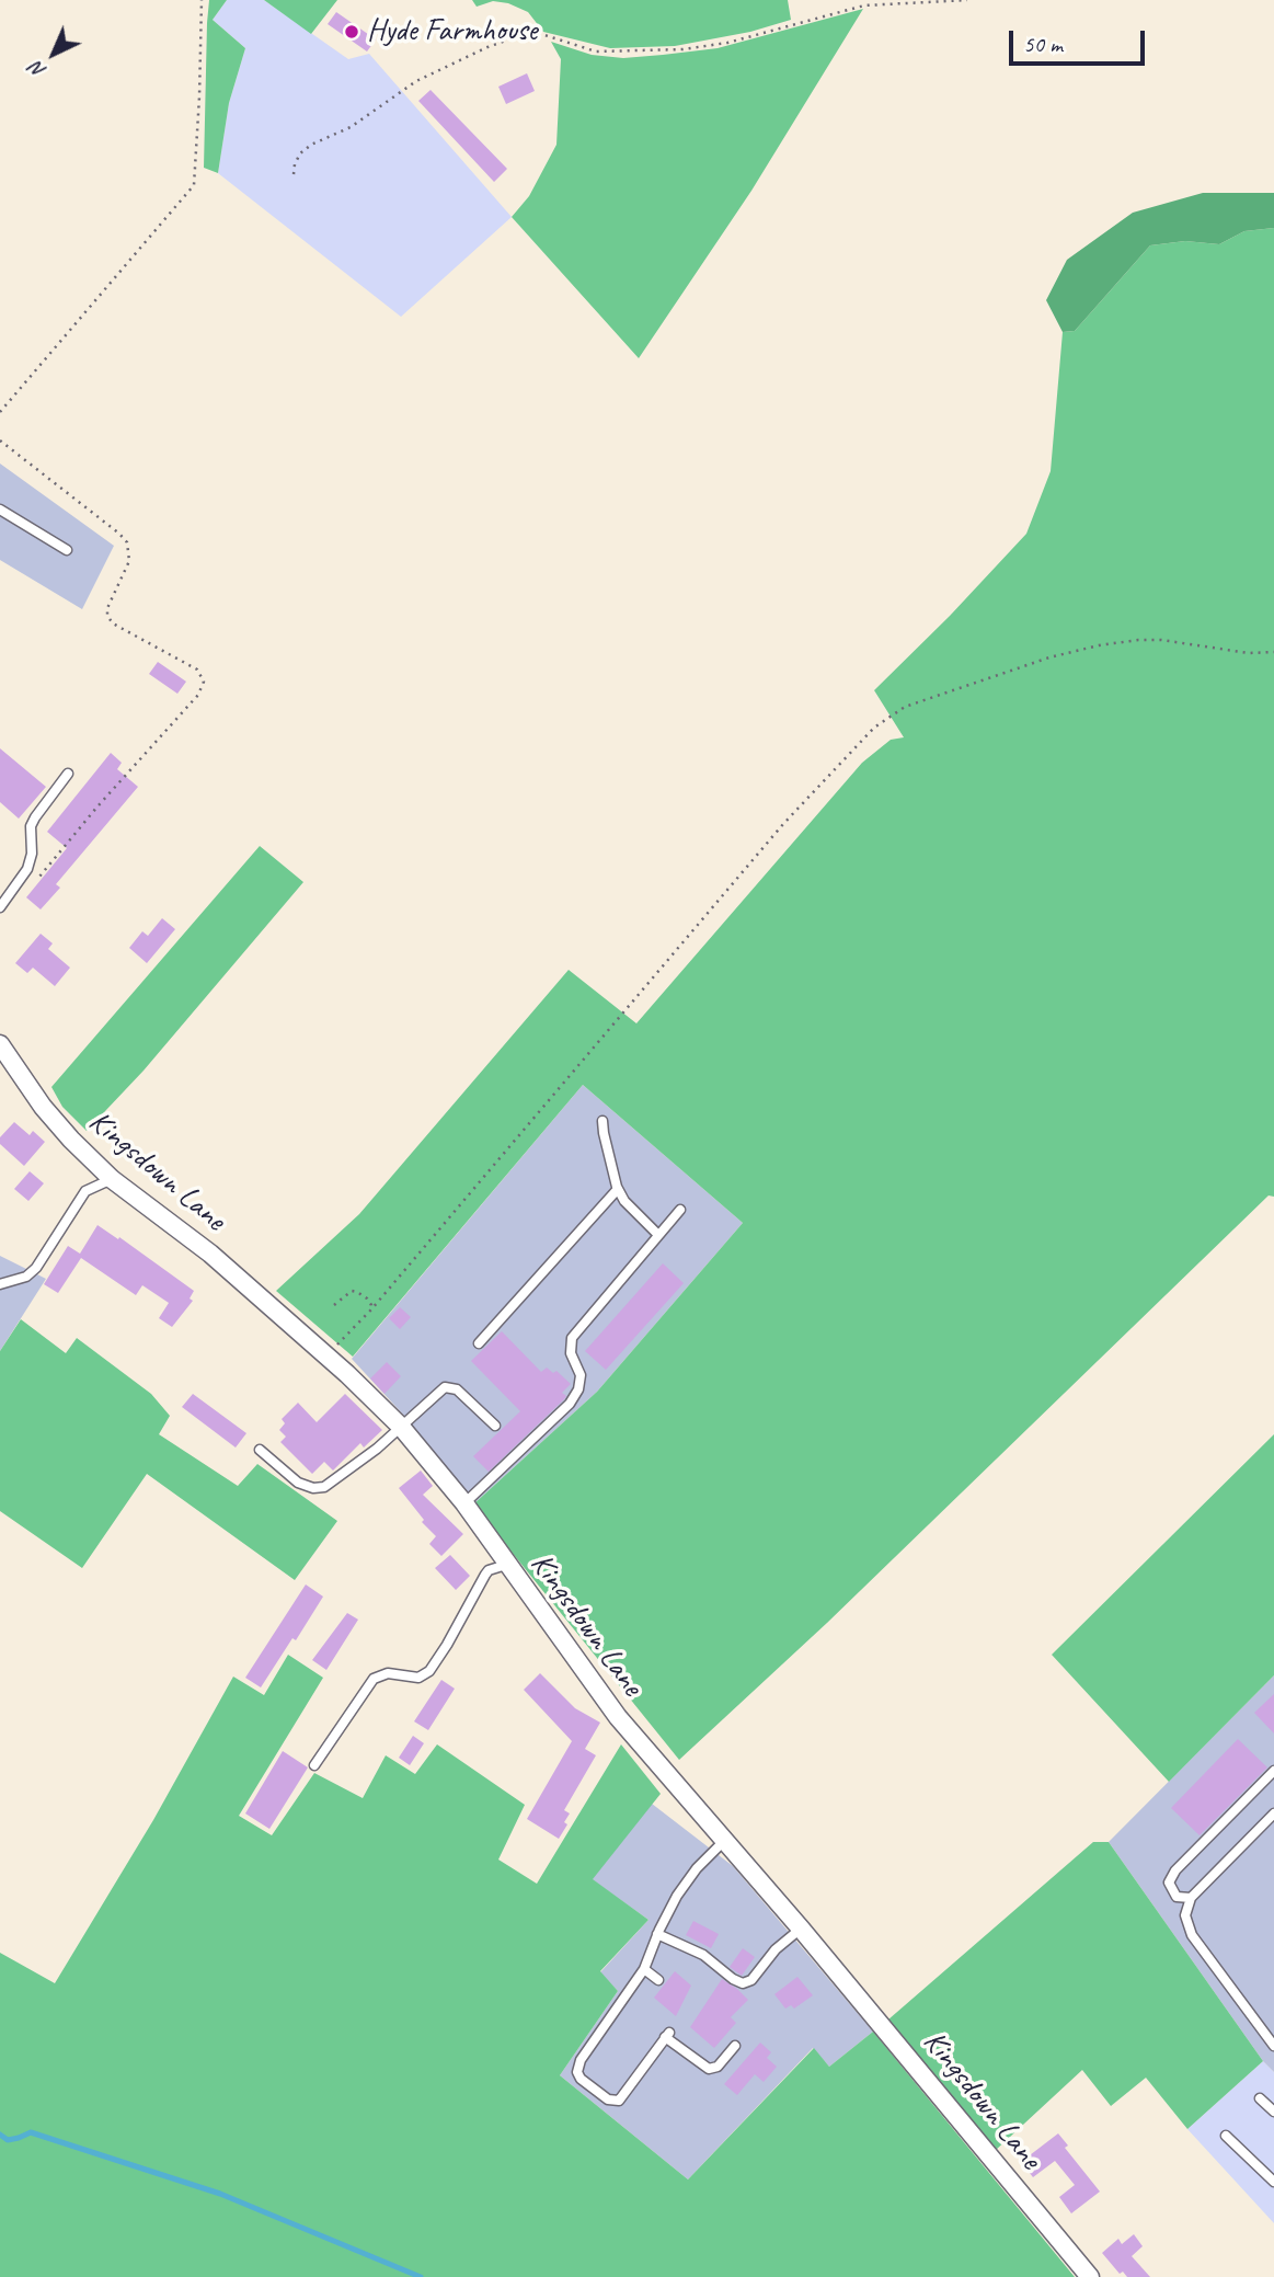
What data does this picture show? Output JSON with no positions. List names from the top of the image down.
{
  "streets": {
    "street": ["Kingsdown Lane"]
  },
  "places": ["Hyde Farmhouse"],
  "scale_bar": "50 m",
  "north": "bottom left"
}
